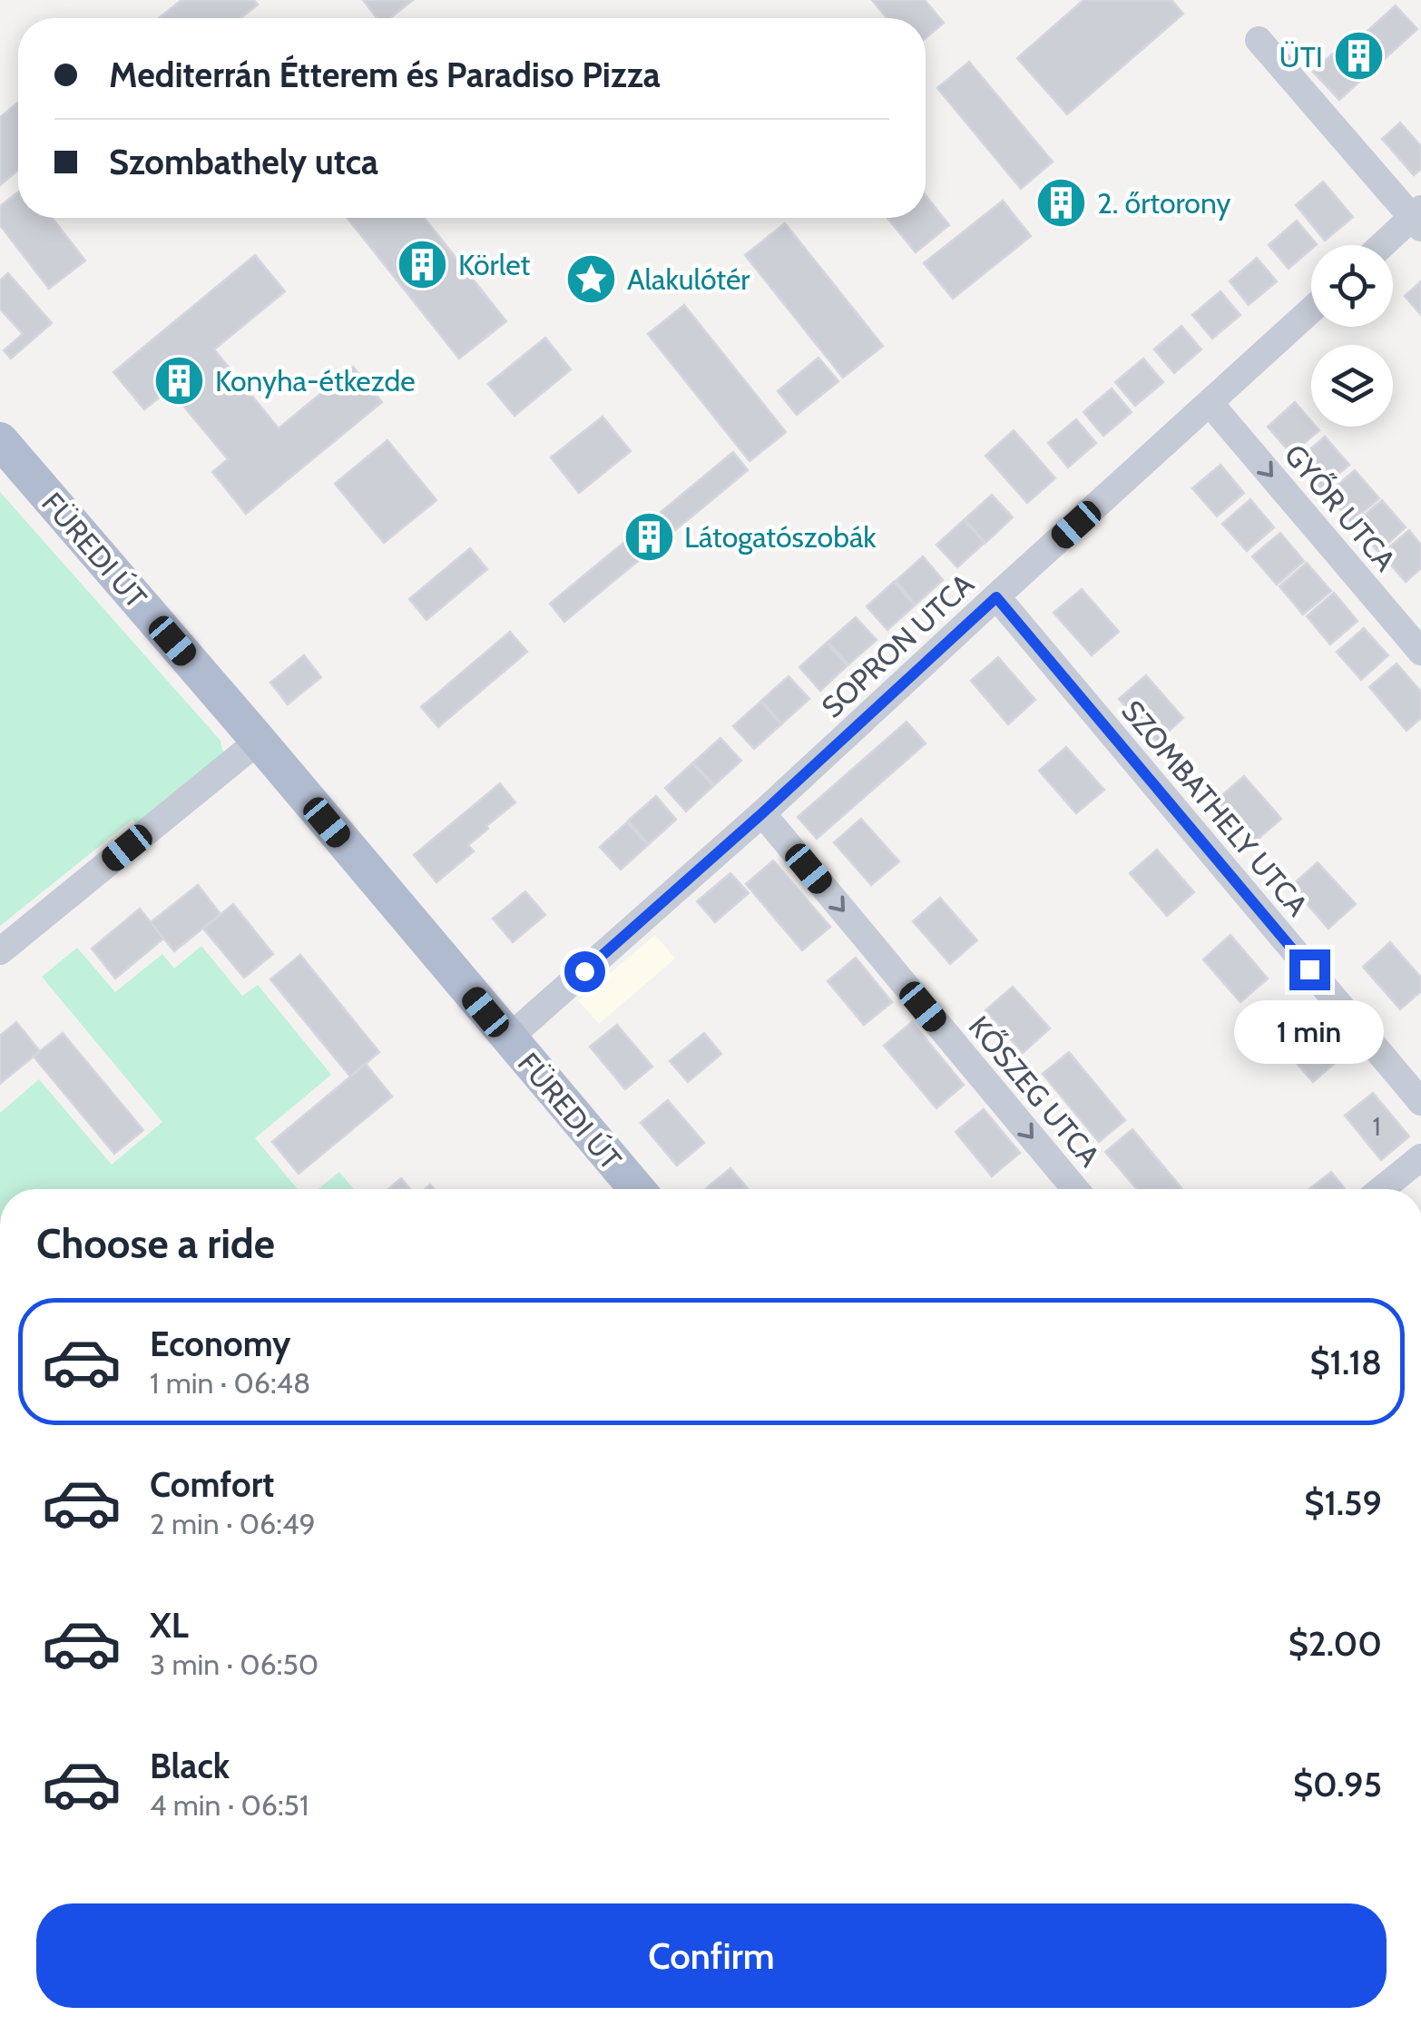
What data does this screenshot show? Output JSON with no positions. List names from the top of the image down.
{
  "streets": {
    "main road": ["FÜREDI ÚT"],
    "street": [
      "GYŐR UTCA",
      "SOPRON UTCA",
      "SZOMBATHELY UTCA",
      "KŐSZEG UTCA"
    ]
  },
  "crossings": [
    ["GYŐR UTCA", "SOPRON UTCA"],
    ["FÜREDI ÚT", "SOPRON UTCA"],
    ["SOPRON UTCA", "SZOMBATHELY UTCA"],
    ["SOPRON UTCA", "KŐSZEG UTCA"]
  ],
  "one_way": ["GYŐR UTCA", "KŐSZEG UTCA"],
  "places": {
    "building": [
      "ÜTI",
      "2. őrtorony",
      "Körlet",
      "Konyha-étkezde",
      "Látogatószobák"
    ],
    "place": ["Alakulótér"]
  },
  "house_numbers": ["1"],
  "page": {
    "banner": ["Mediterrán Étterem és Paradiso Pizza", "Szombathely utca"],
    "bubble": "1 min",
    "heading": "Choose a ride",
    "list": [
      {
        "name": "Economy",
        "note": "1 min · 06:48",
        "value": "$1.18"
      },
      {
        "name": "Comfort",
        "note": "2 min · 06:49",
        "value": "$1.59"
      },
      {
        "name": "XL",
        "note": "3 min · 06:50",
        "value": "$2.00"
      },
      {
        "name": "Black",
        "note": "4 min · 06:51",
        "value": "$0.95"
      }
    ],
    "buttons": "Confirm"
  }
}
